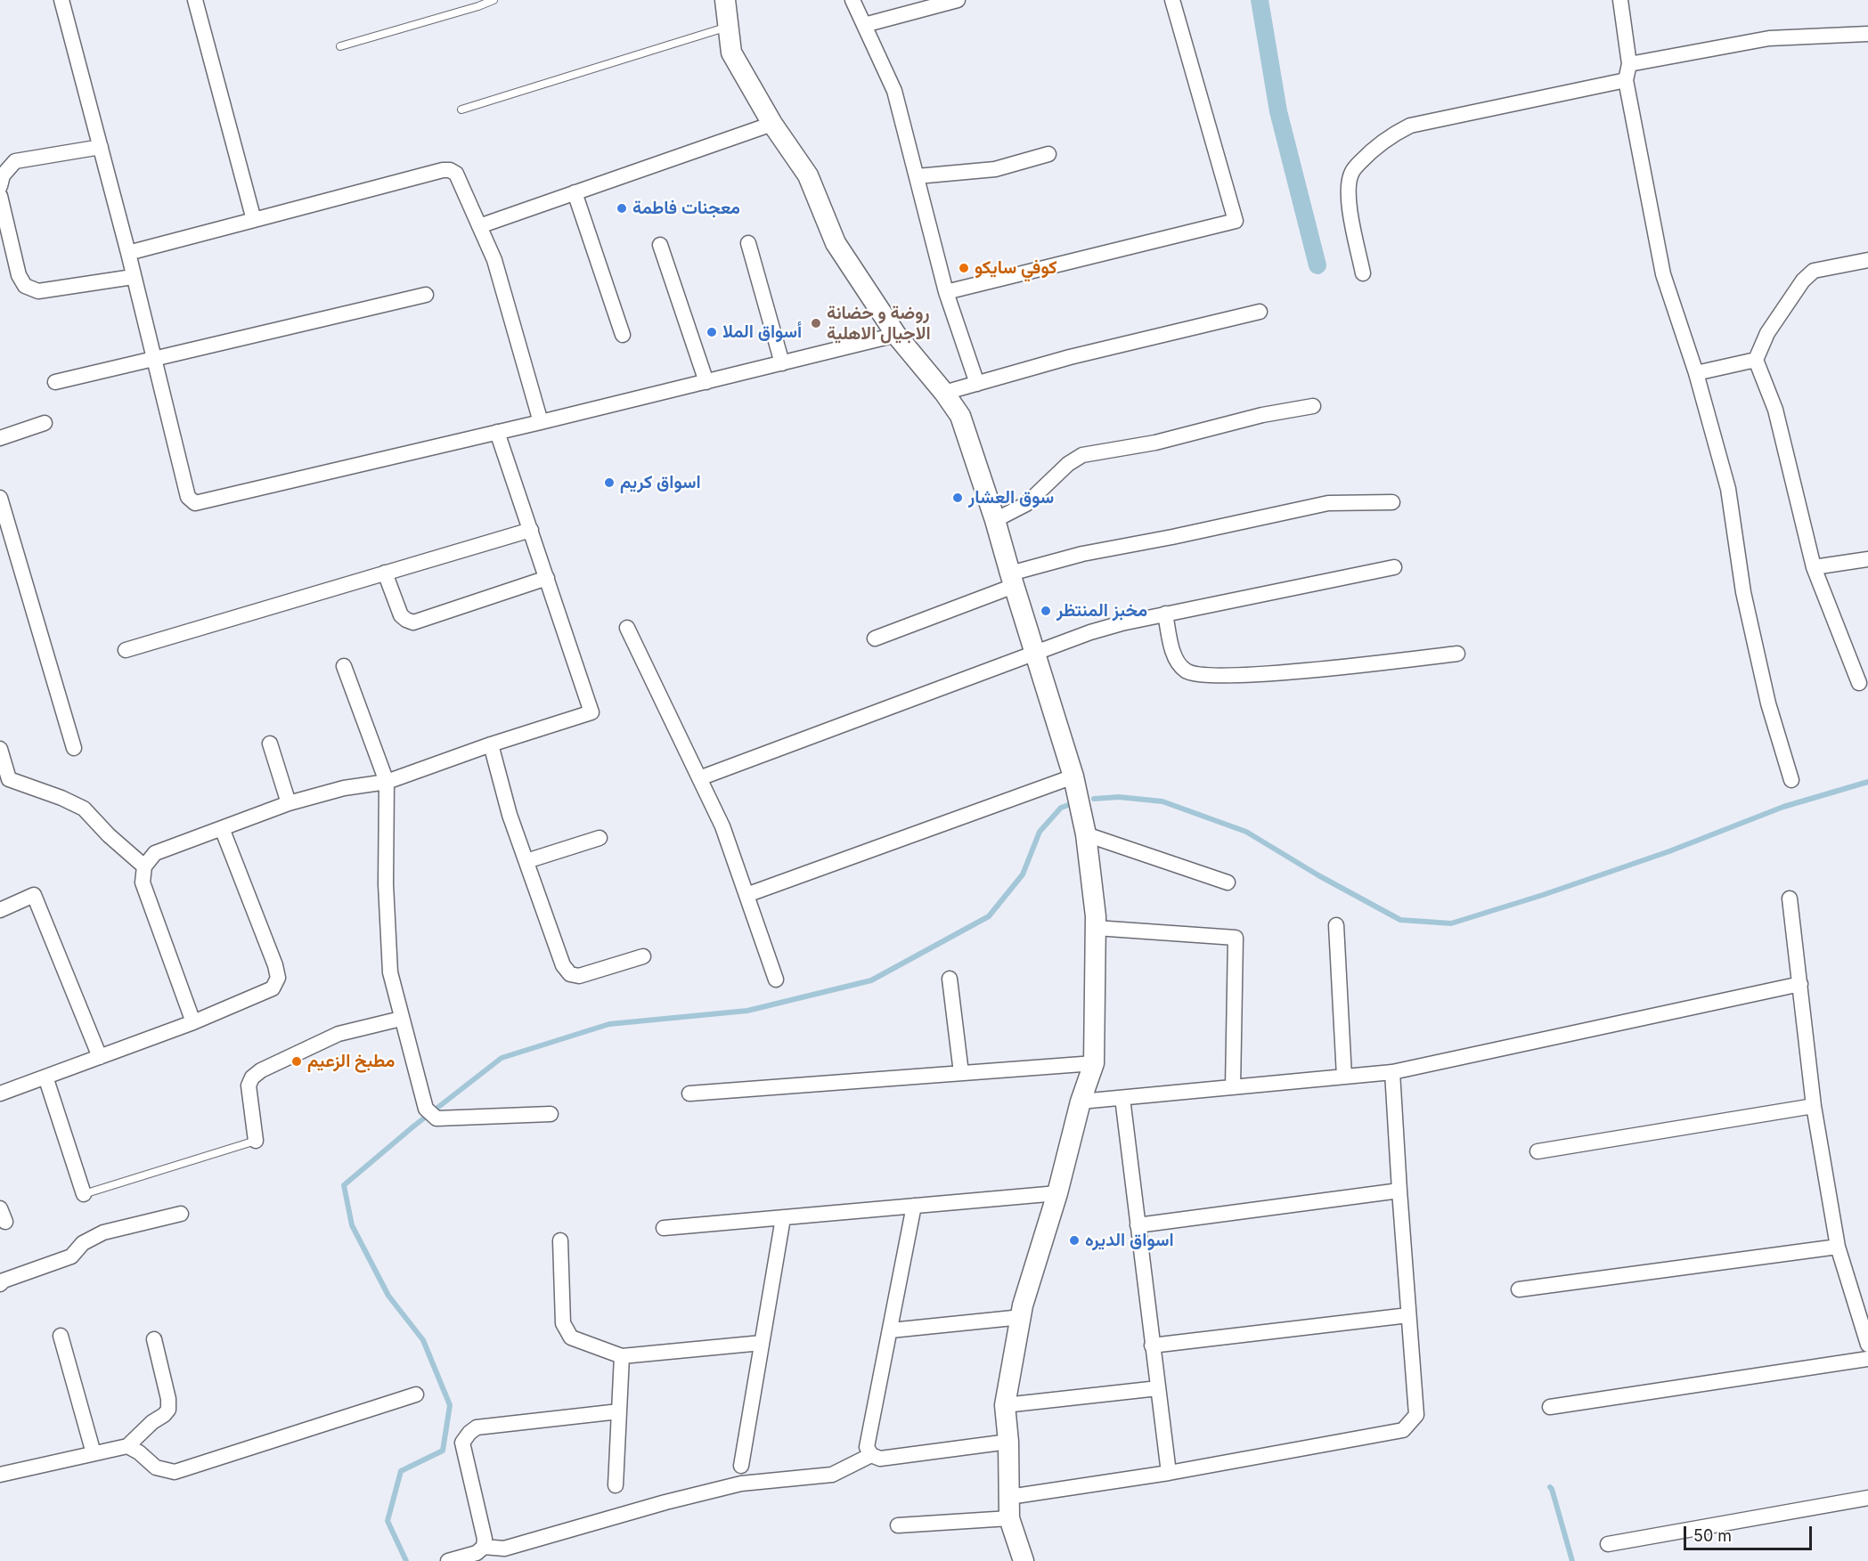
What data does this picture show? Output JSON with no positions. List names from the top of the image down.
{
  "places": [
    "معجنات فاطمة",
    "كوفي سايكو",
    "روضة و حضانة الاجيال الاهلية",
    "أسواق الملا",
    "اسواق كريم",
    "سوق العشار",
    "مخبز المنتظر",
    "مطبخ الزعيم",
    "اسواق الديره"
  ],
  "scale_bar": "50 m"
}
